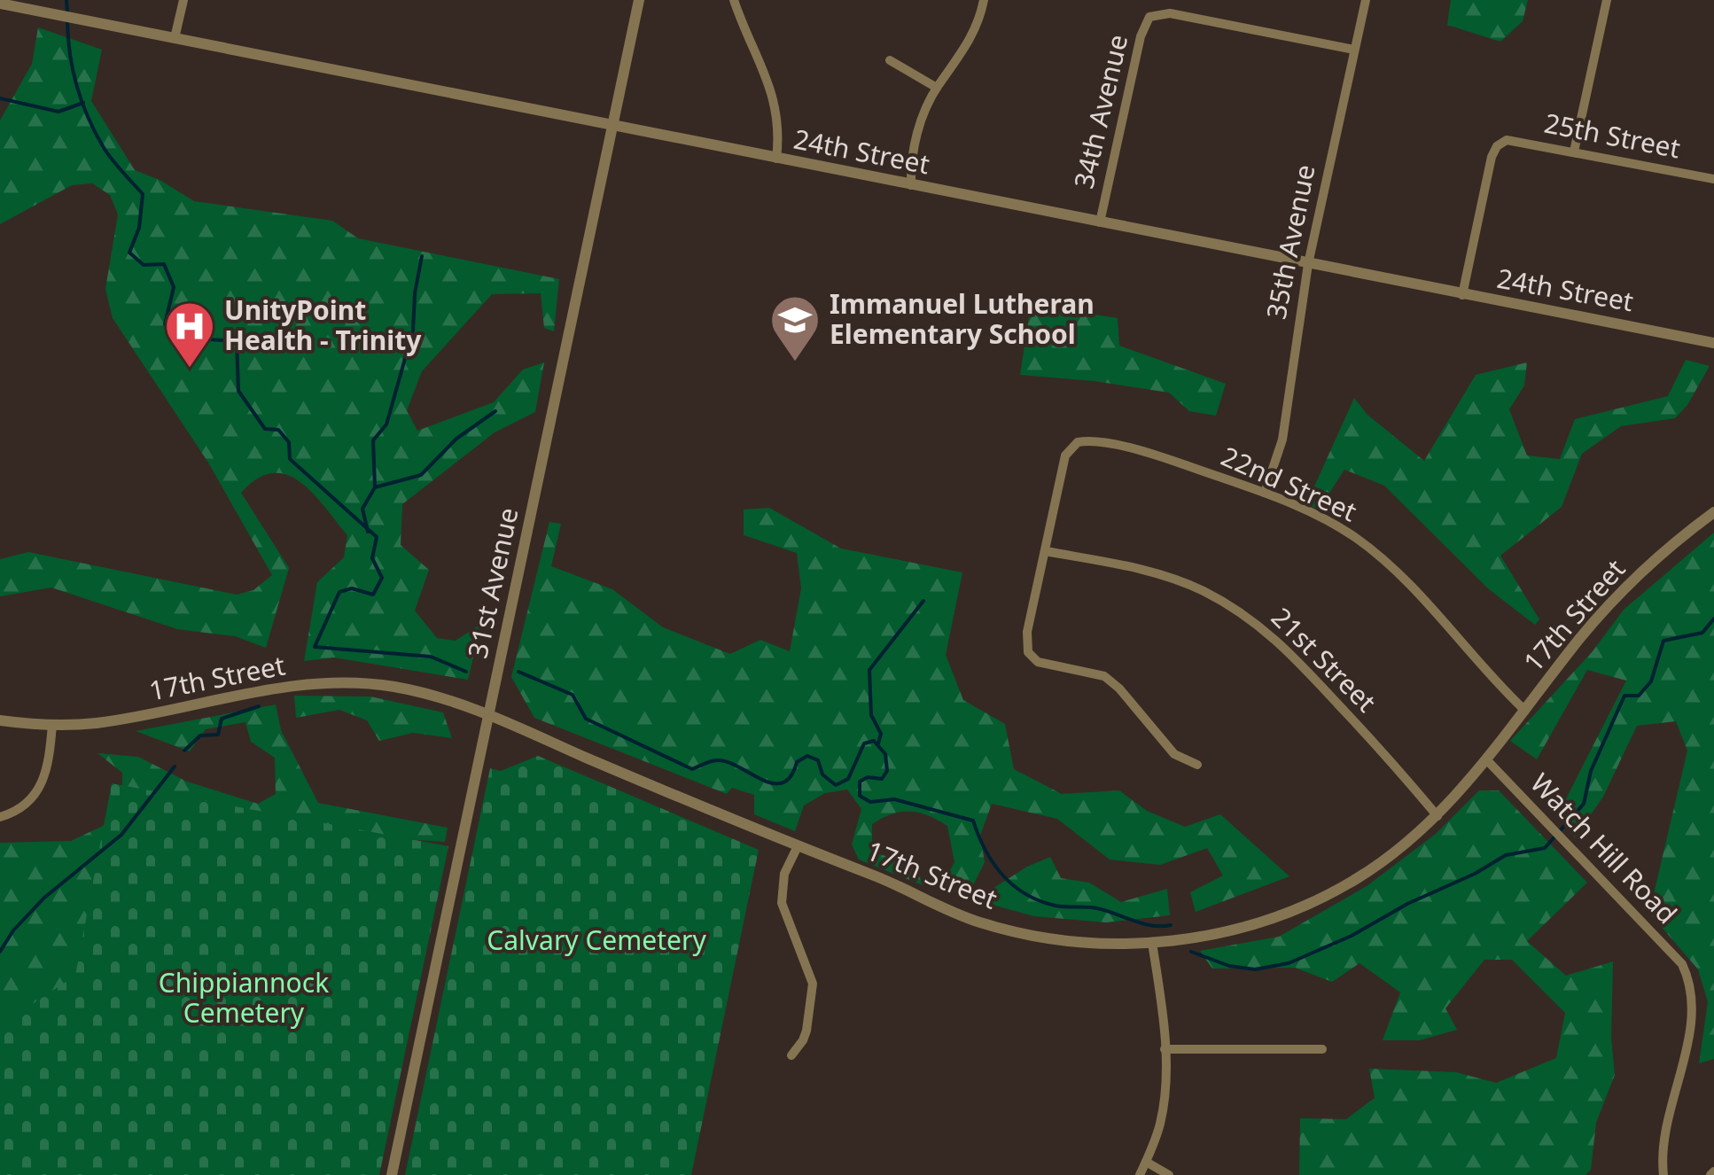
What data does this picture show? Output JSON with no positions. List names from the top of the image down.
{
  "streets": {
    "street": [
      "34th Avenue",
      "25th Street",
      "24th Street",
      "35th Avenue",
      "22nd Street",
      "31st Avenue",
      "17th Street",
      "21st Street",
      "Watch Hill Road"
    ]
  },
  "crossings": [
    ["34th Avenue", "24th Street"],
    ["34th Avenue", "35th Avenue"],
    ["25th Street", "24th Street"],
    ["24th Street", "35th Avenue"],
    ["24th Street", "31st Avenue"],
    ["35th Avenue", "22nd Street"],
    ["22nd Street", "17th Street"],
    ["22nd Street", "21st Street"],
    ["31st Avenue", "17th Street"],
    ["17th Street", "21st Street"],
    ["17th Street", "Watch Hill Road"]
  ],
  "parks": ["Calvary Cemetery", "Chippiannock Cemetery"],
  "places": {
    "school or university": ["Immanuel Lutheran Elementary School"],
    "hospital": ["UnityPoint Health - Trinity"]
  }
}
